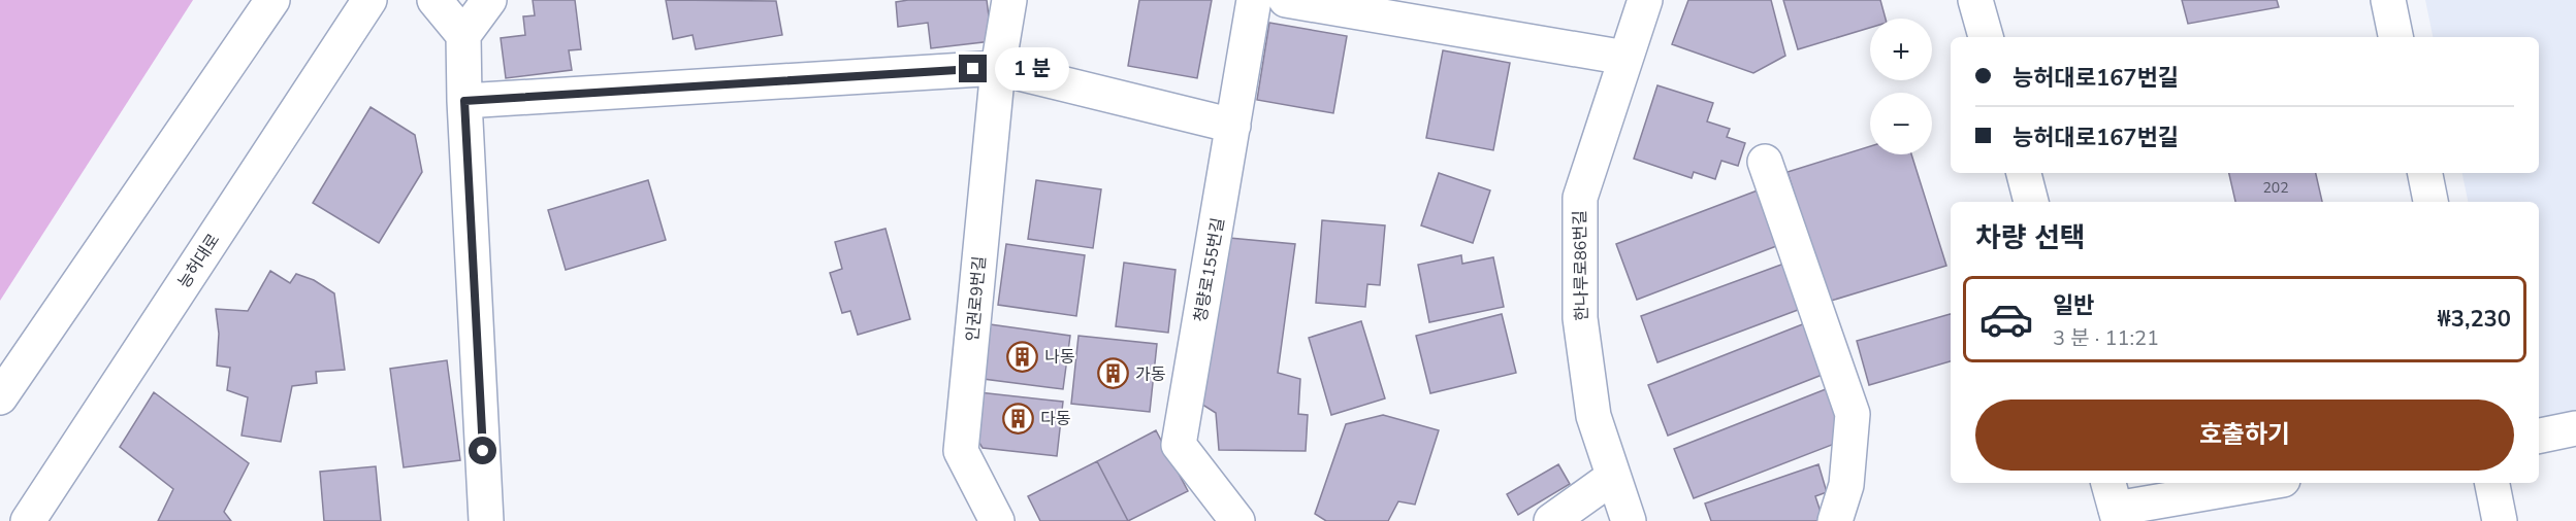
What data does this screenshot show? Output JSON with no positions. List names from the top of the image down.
{
  "streets": {
    "street": [
      "능허대로",
      "한나루로86번길",
      "청량로155번길",
      "인권로9번길"
    ]
  },
  "places": {
    "building": ["나동", "가동", "다동"]
  },
  "house_numbers": ["202"],
  "page": {
    "map_buttons": ["+", "−"],
    "banner": ["능허대로167번길", "능허대로167번길"],
    "bubble": "1 분",
    "heading": "차량 선택",
    "list": [
      {
        "name": "일반",
        "note": "3 분 · 11:21",
        "value": "₩3,230"
      }
    ],
    "buttons": "호출하기"
  }
}
